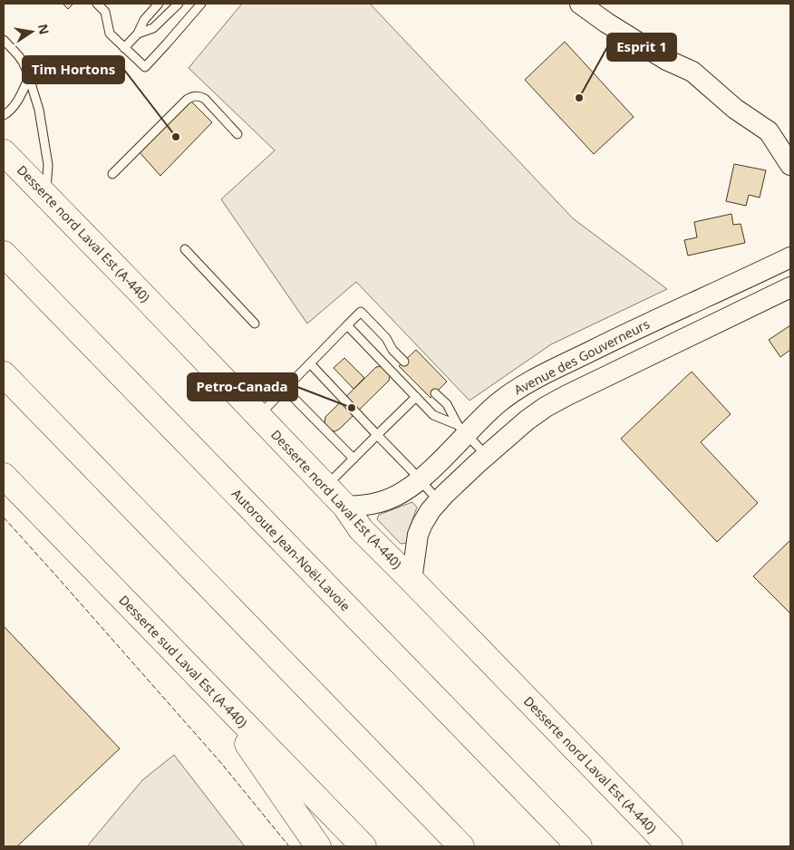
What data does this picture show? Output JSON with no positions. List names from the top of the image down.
{
  "streets": {
    "main road": ["Desserte nord Laval Est (A-440)", "Autoroute Jean-Noël-Lavoie", "Desserte sud Laval Est (A-440)"],
    "street": ["Avenue des Gouverneurs"]
  },
  "crossings": [
    ["Desserte nord Laval Est (A-440)", "Avenue des Gouverneurs"]
  ],
  "places": ["Esprit 1", "Tim Hortons", "Petro-Canada"],
  "north": "right"
}
